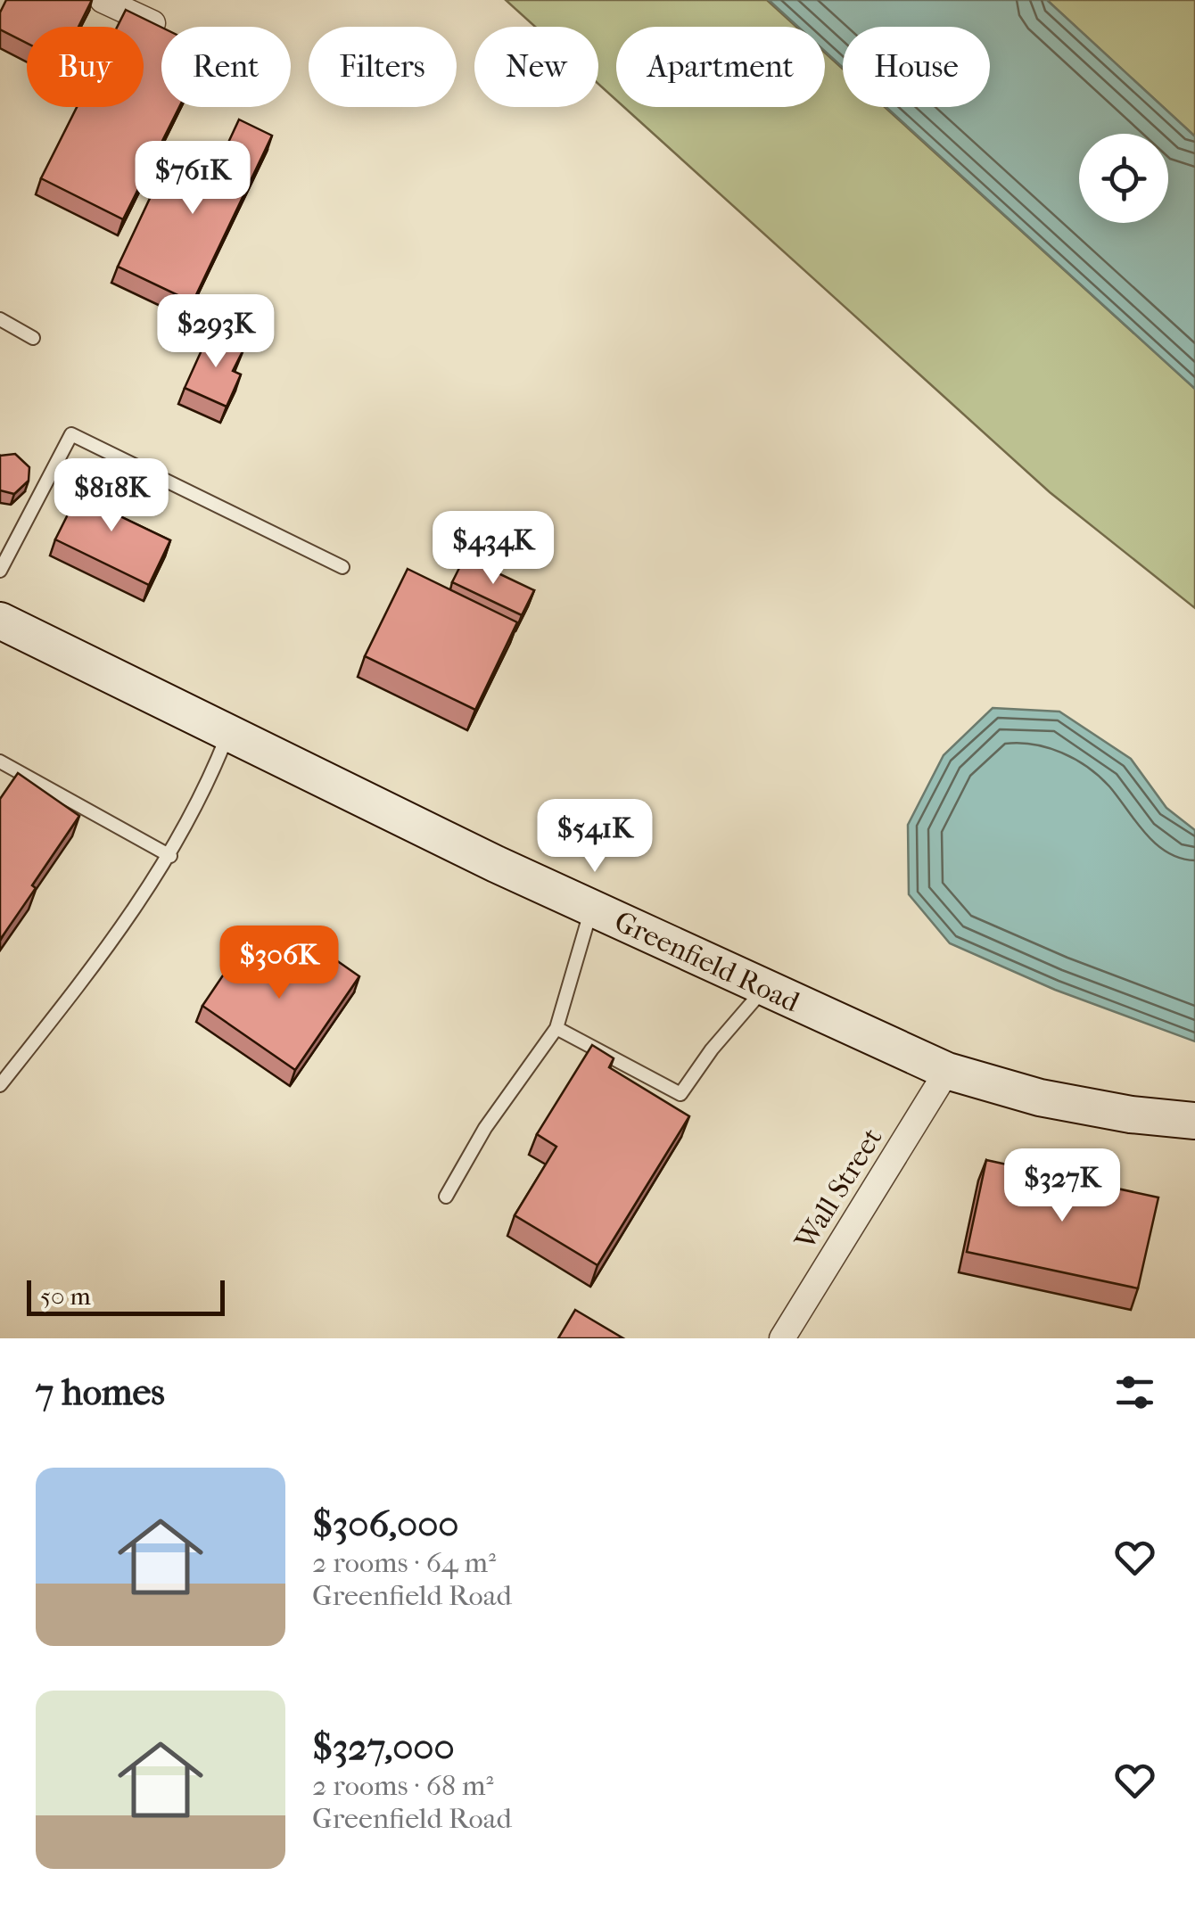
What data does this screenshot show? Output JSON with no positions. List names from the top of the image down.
{
  "streets": {
    "main road": ["Greenfield Road"],
    "street": ["Wall Street"]
  },
  "crossings": [
    ["Greenfield Road", "Wall Street"]
  ],
  "scale_bar": "50 m",
  "page": {
    "chip": [
      "Buy",
      "Rent",
      "Filters",
      "New",
      "Apartment",
      "House"
    ],
    "price": [
      "$761K",
      "$293K",
      "$818K",
      "$434K",
      "$541K",
      "$306K",
      "$327K"
    ],
    "scale": "50 m",
    "heading": "7 homes",
    "list": [
      {
        "name": "$306,000",
        "note": "2 rooms · 64 m² · Greenfield Road"
      },
      {
        "name": "$327,000",
        "note": "2 rooms · 68 m² · Greenfield Road"
      }
    ]
  }
}
